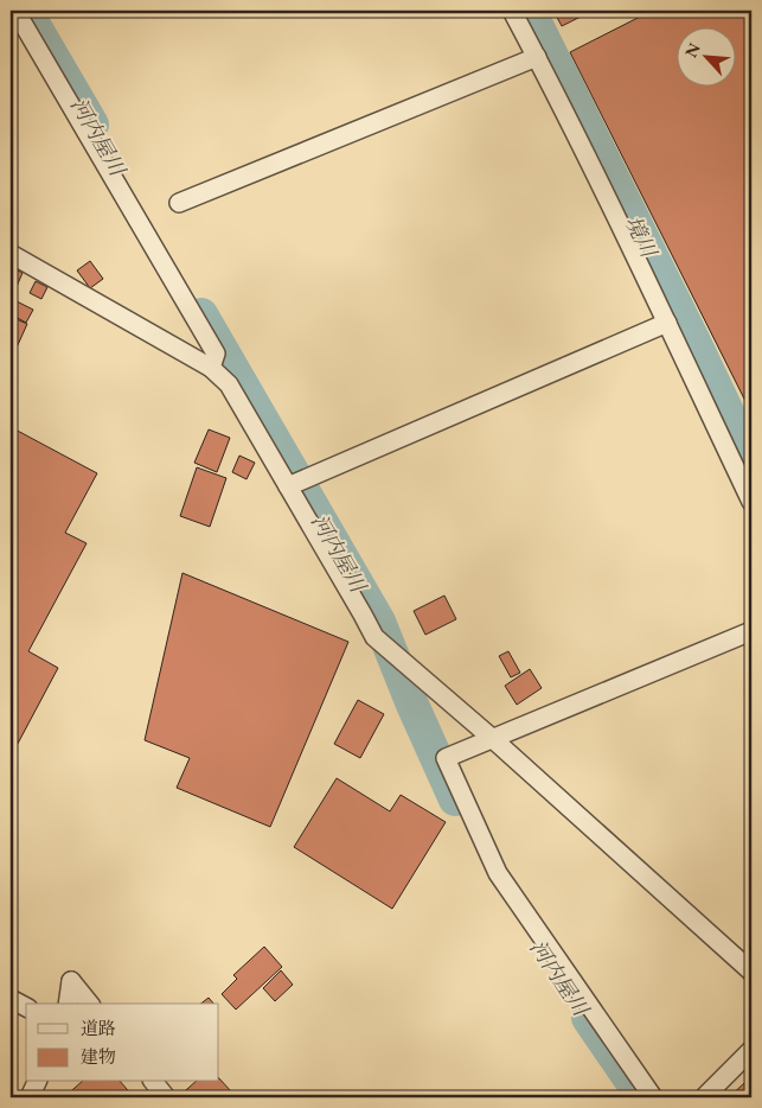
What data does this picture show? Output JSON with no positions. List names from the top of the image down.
{
  "water": ["河内屋川", "境川"],
  "legend": ["道路", "建物"],
  "north": "top left"
}
